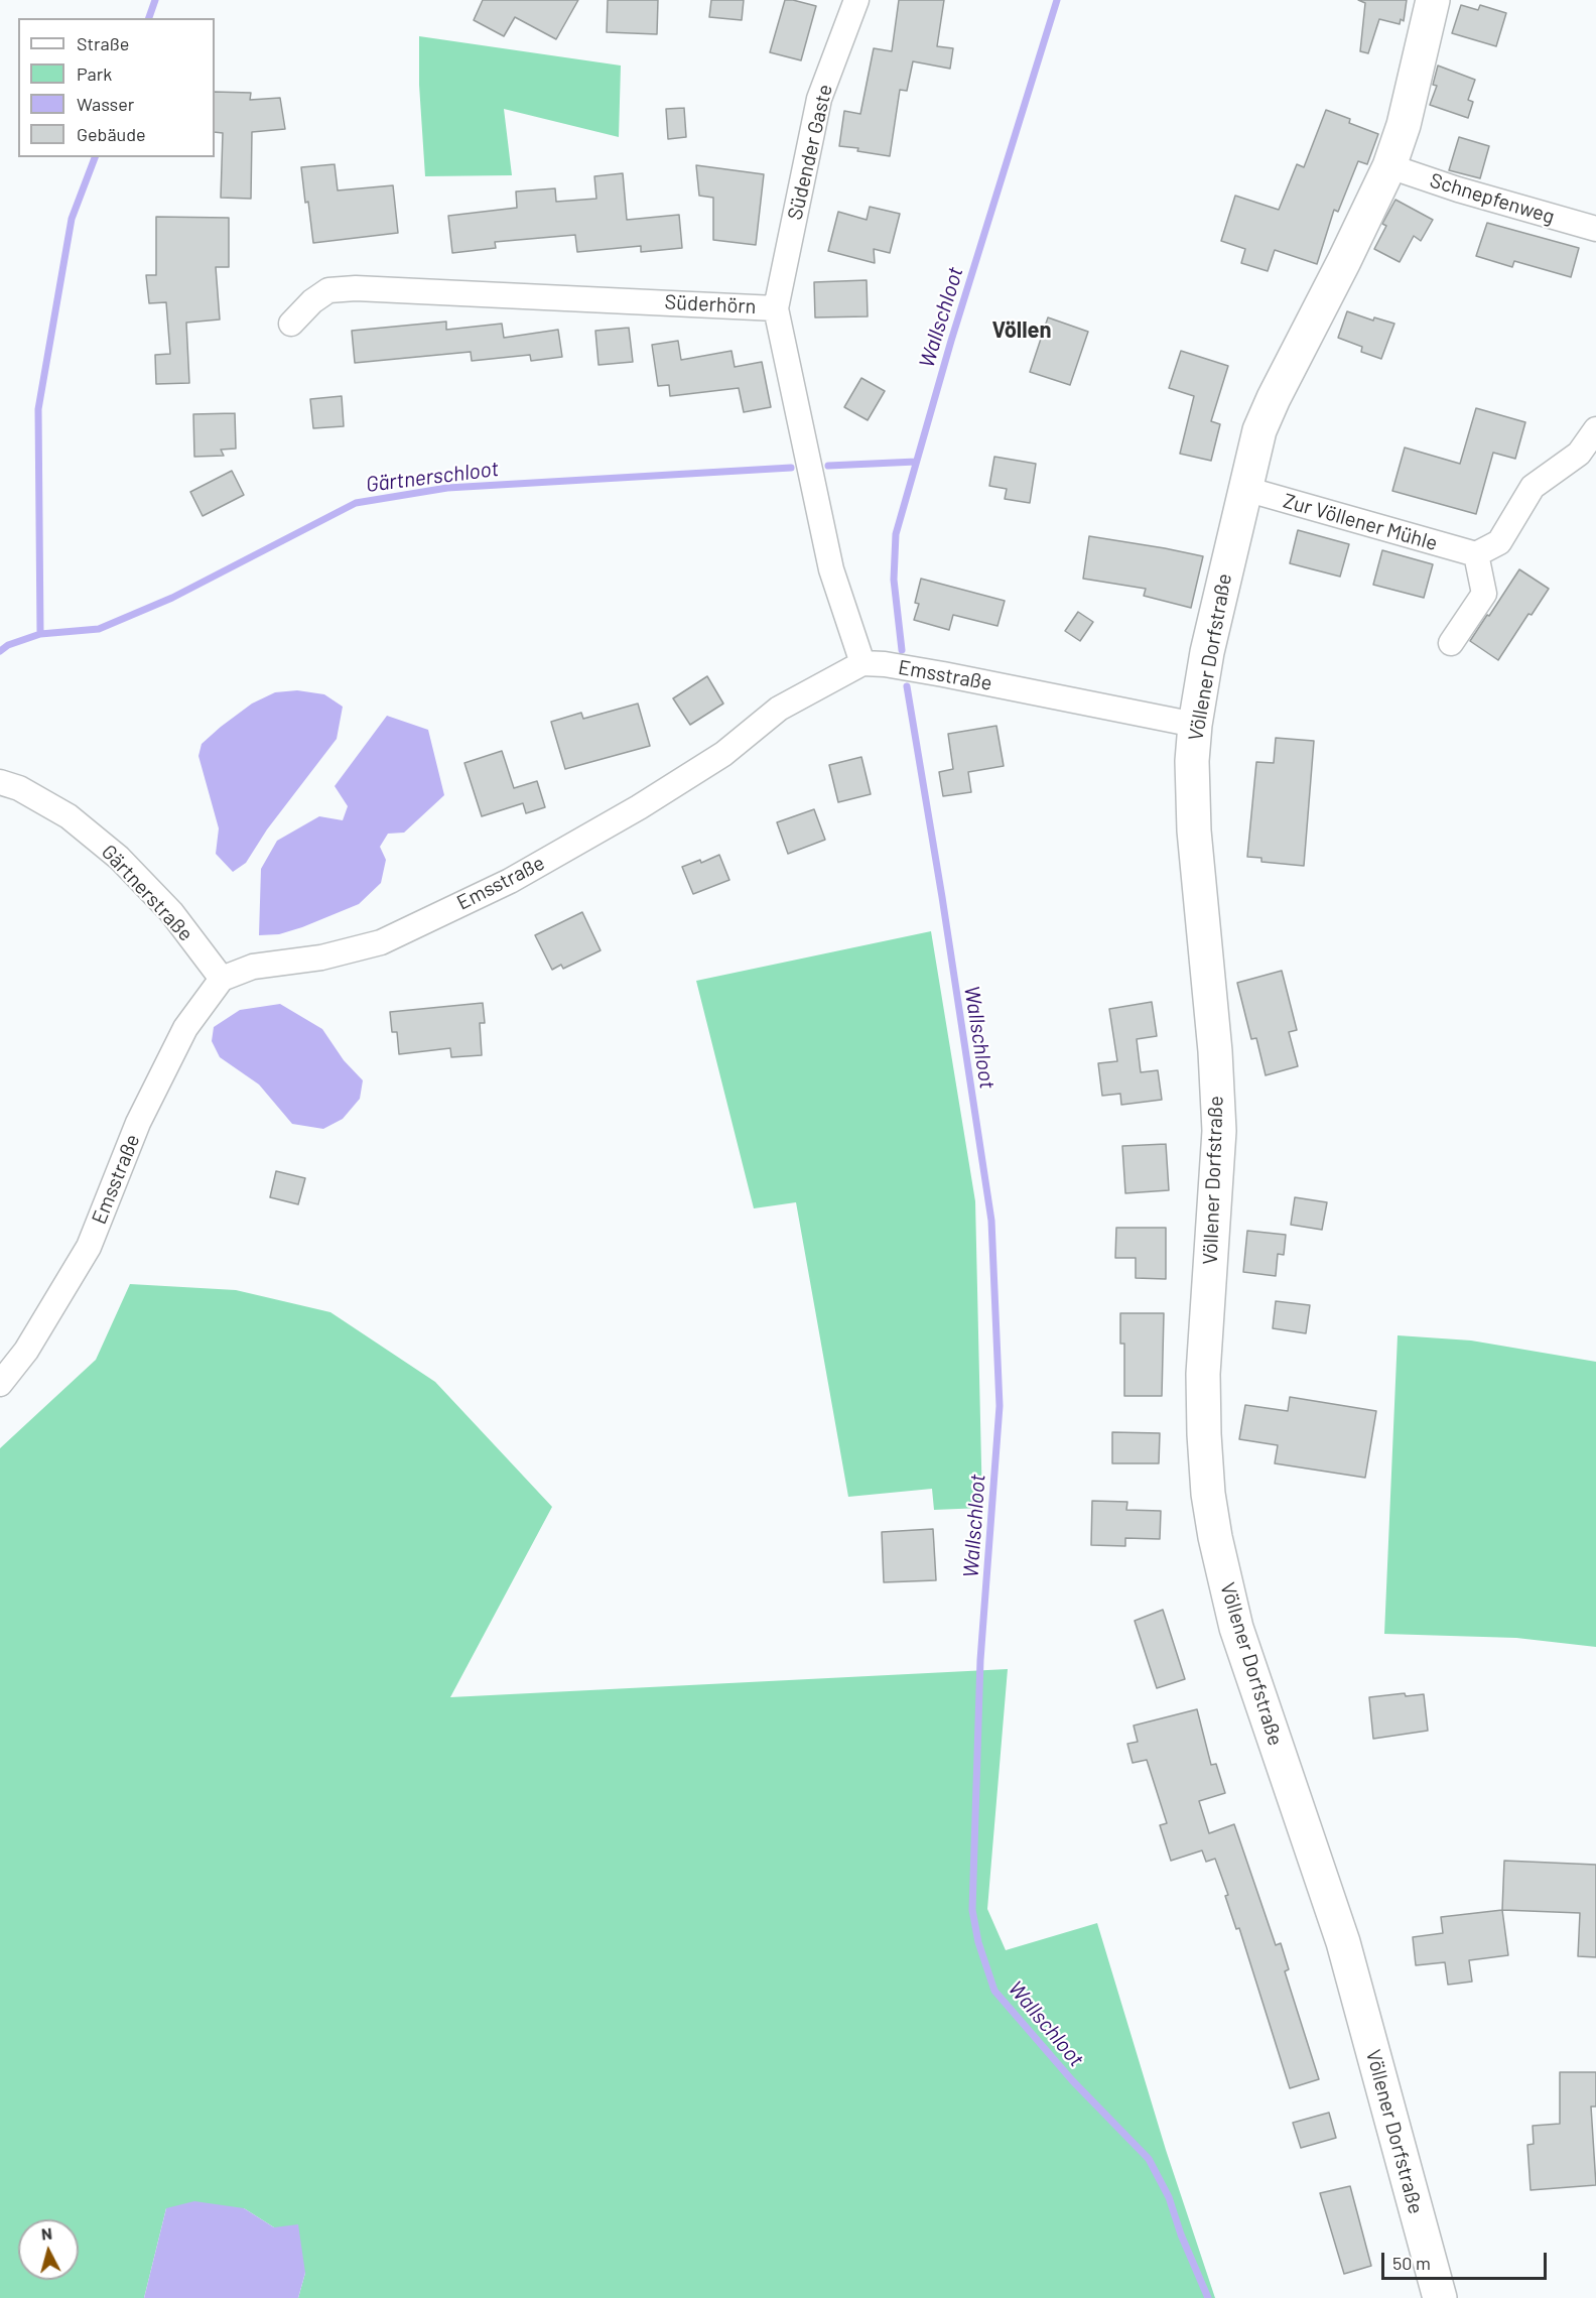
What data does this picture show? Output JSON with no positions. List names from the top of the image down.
{
  "streets": {
    "street": [
      "Südender Gaste",
      "Schnepfenweg",
      "Süderhörn",
      "Zur Völlener Mühle",
      "Völlener Dorfstraße",
      "Emsstraße",
      "Gärtnerstraße"
    ]
  },
  "crossings": [
    ["Südender Gaste", "Süderhörn"],
    ["Schnepfenweg", "Völlener Dorfstraße"],
    ["Süderhörn", "Emsstraße"],
    ["Zur Völlener Mühle", "Völlener Dorfstraße"],
    ["Völlener Dorfstraße", "Emsstraße"],
    ["Emsstraße", "Gärtnerstraße"]
  ],
  "districts": ["Völlen"],
  "water": ["Wallschloot", "Gärtnerschloot"],
  "legend": [
    "Straße",
    "Park",
    "Wasser",
    "Gebäude"
  ],
  "scale_bar": "50 m",
  "north": "top"
}
